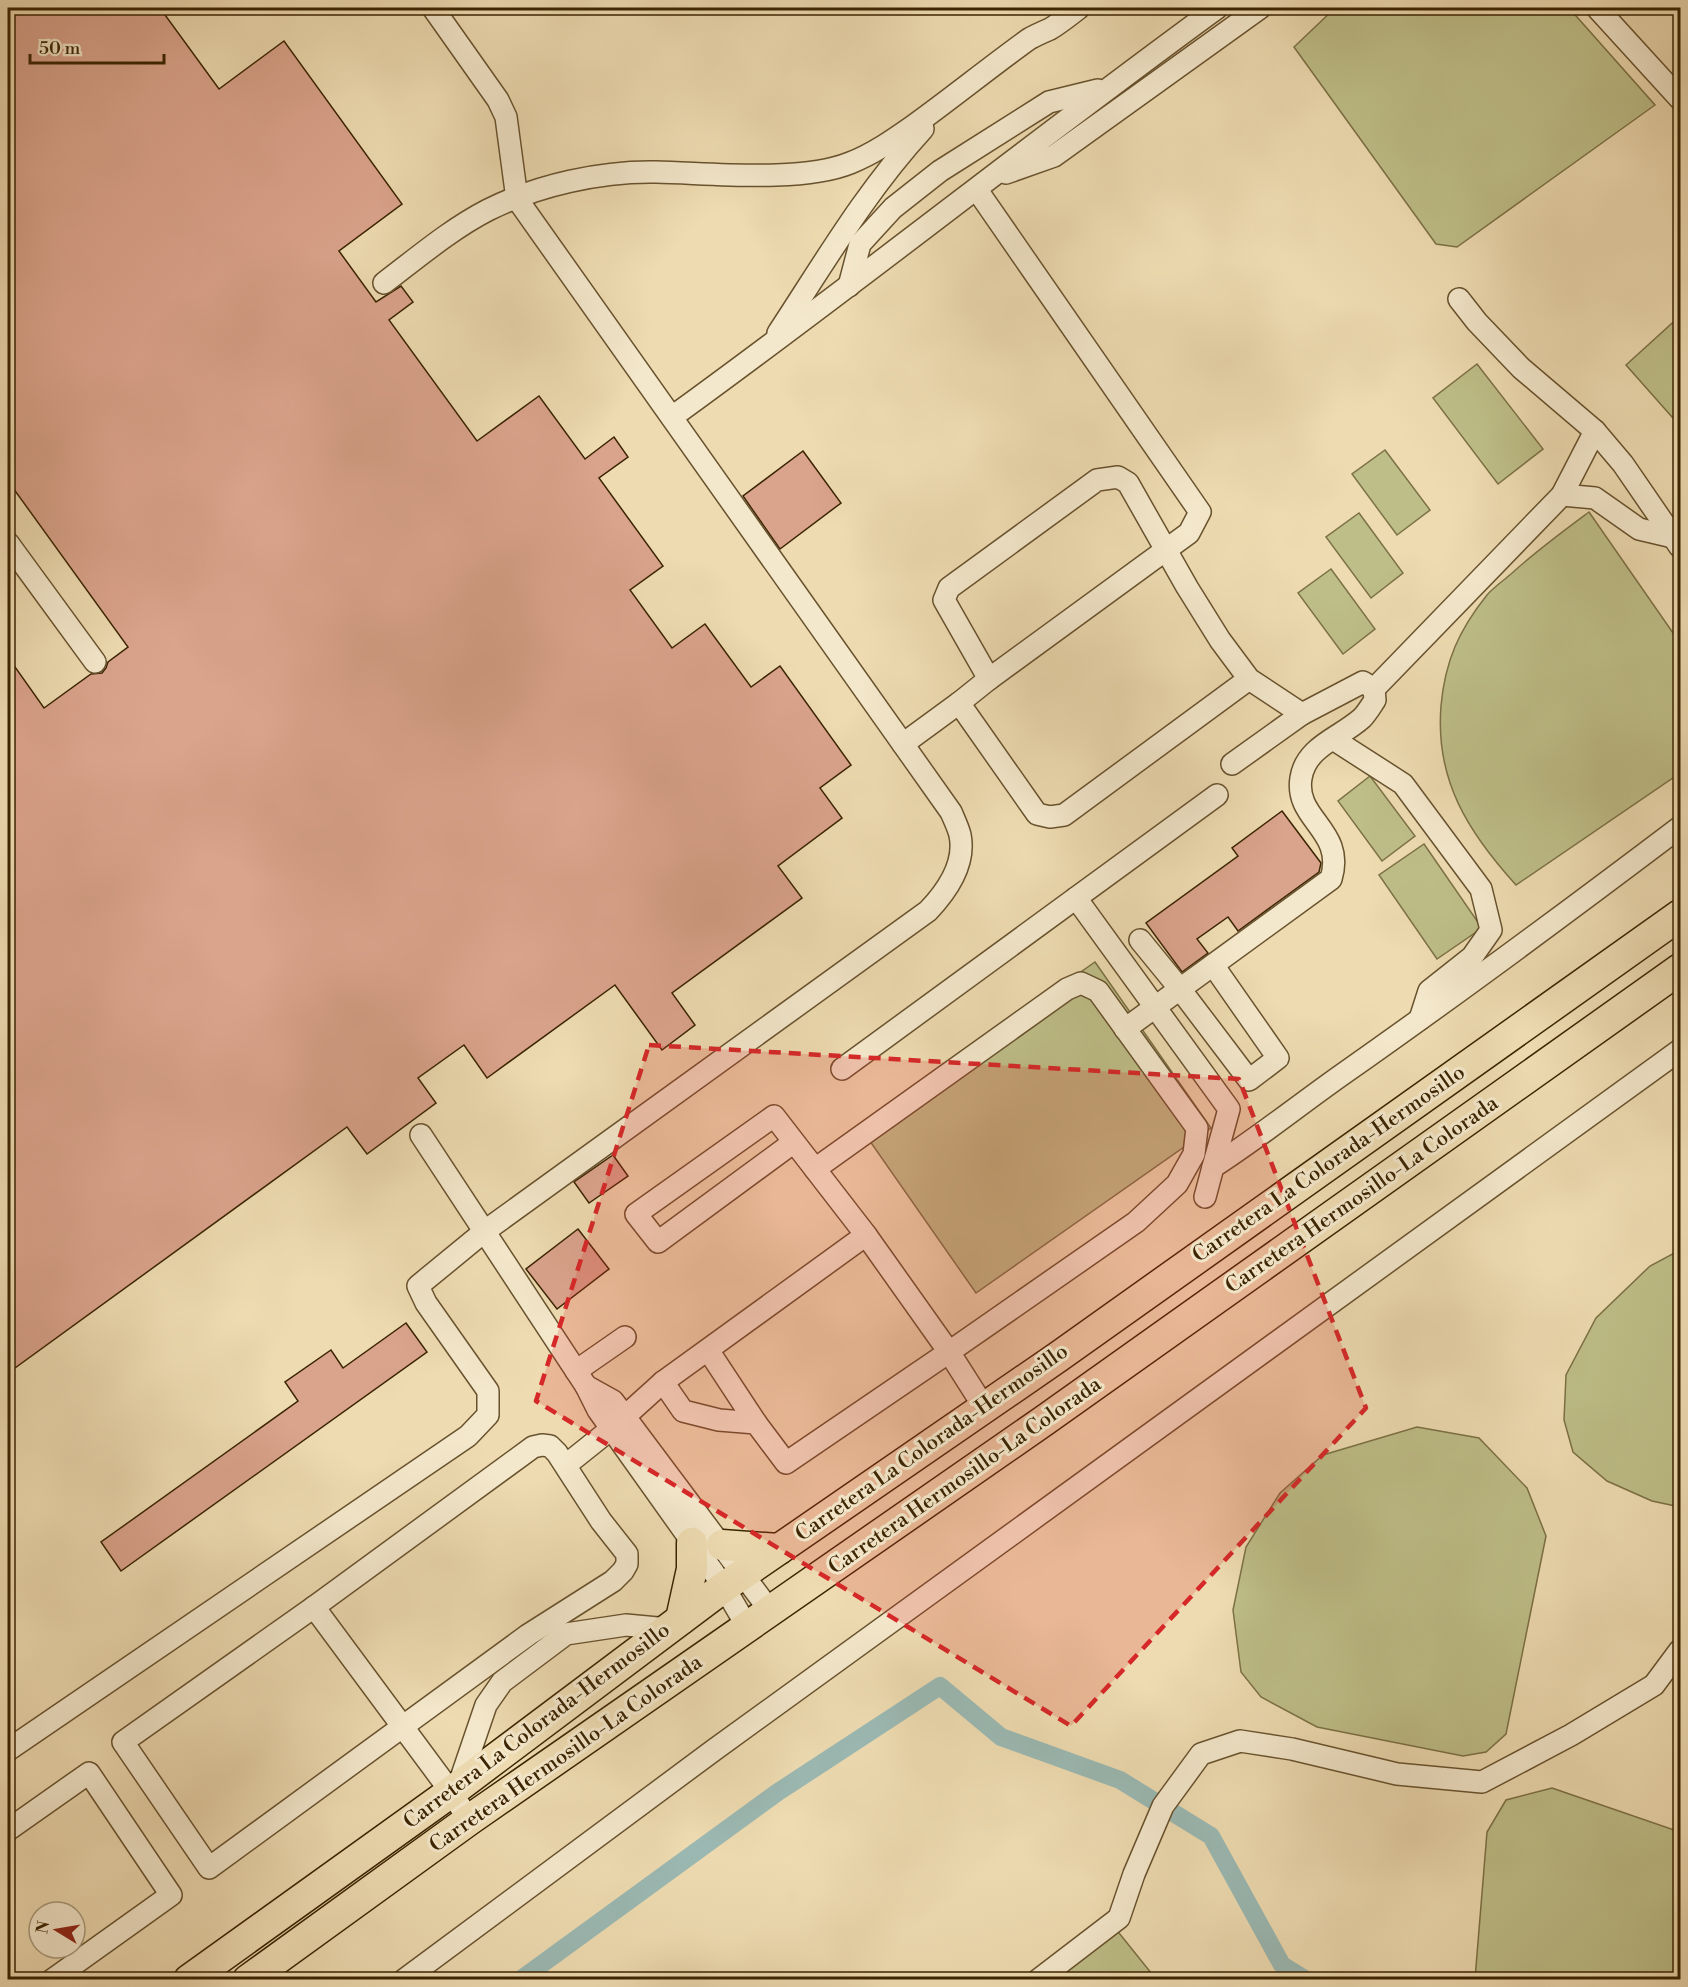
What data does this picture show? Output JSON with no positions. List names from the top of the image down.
{
  "streets": {
    "highway": ["Carretera La Colorada-Hermosillo", "Carretera Hermosillo-La Colorada"]
  },
  "scale_bar": "50 m",
  "north": "left"
}
